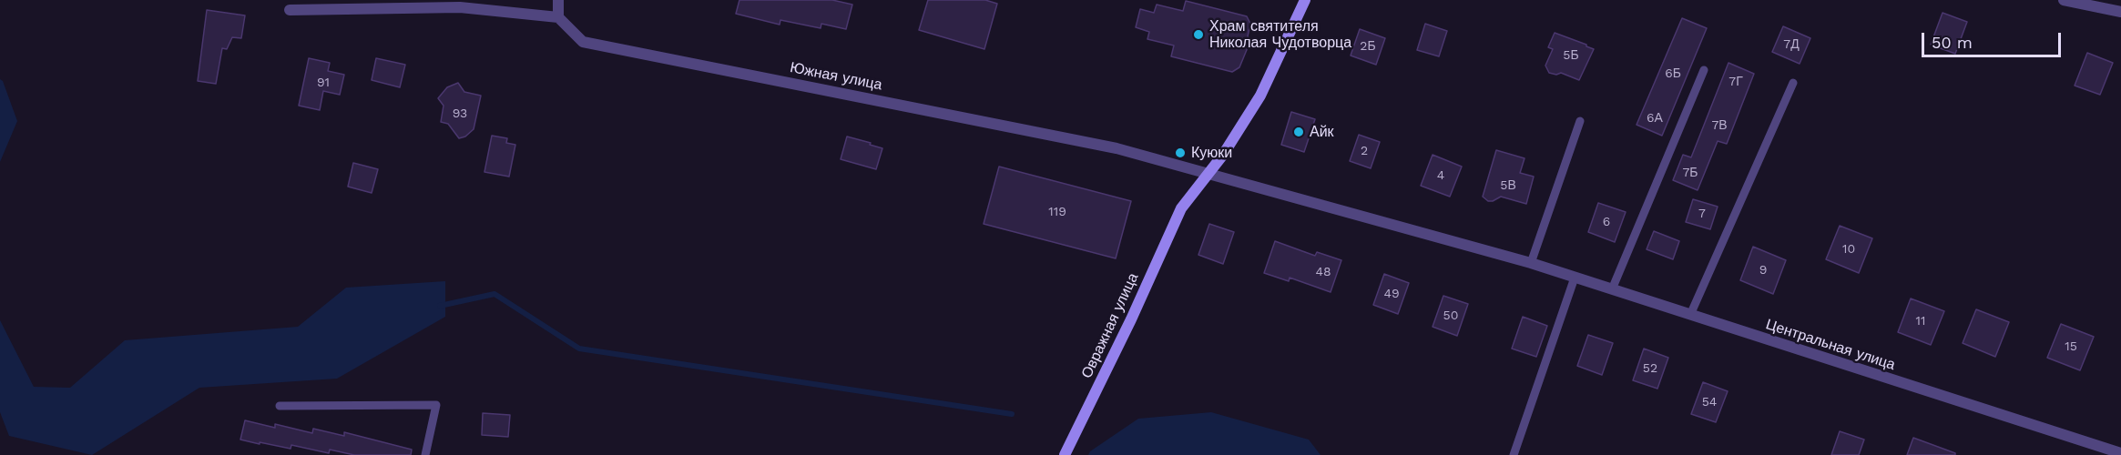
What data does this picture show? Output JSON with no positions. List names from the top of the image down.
{
  "streets": {
    "street": ["Южная улица", "Овражная улица", "Центральная улица"]
  },
  "crossings": [
    ["Южная улица", "Овражная улица"],
    ["Южная улица", "Центральная улица"],
    ["Овражная улица", "Центральная улица"]
  ],
  "places": ["Храм святителя Николая Чудотворца", "Айк", "Куюки"],
  "house_numbers": [
    "7Д",
    "2Б",
    "5Б",
    "6Б",
    "7Г",
    "91",
    "93",
    "6А",
    "7В",
    "2",
    "7Б",
    "4",
    "5В",
    "119",
    "7",
    "6",
    "10",
    "9",
    "48",
    "49",
    "50",
    "11",
    "15",
    "52",
    "54"
  ],
  "scale_bar": "50 m"
}
